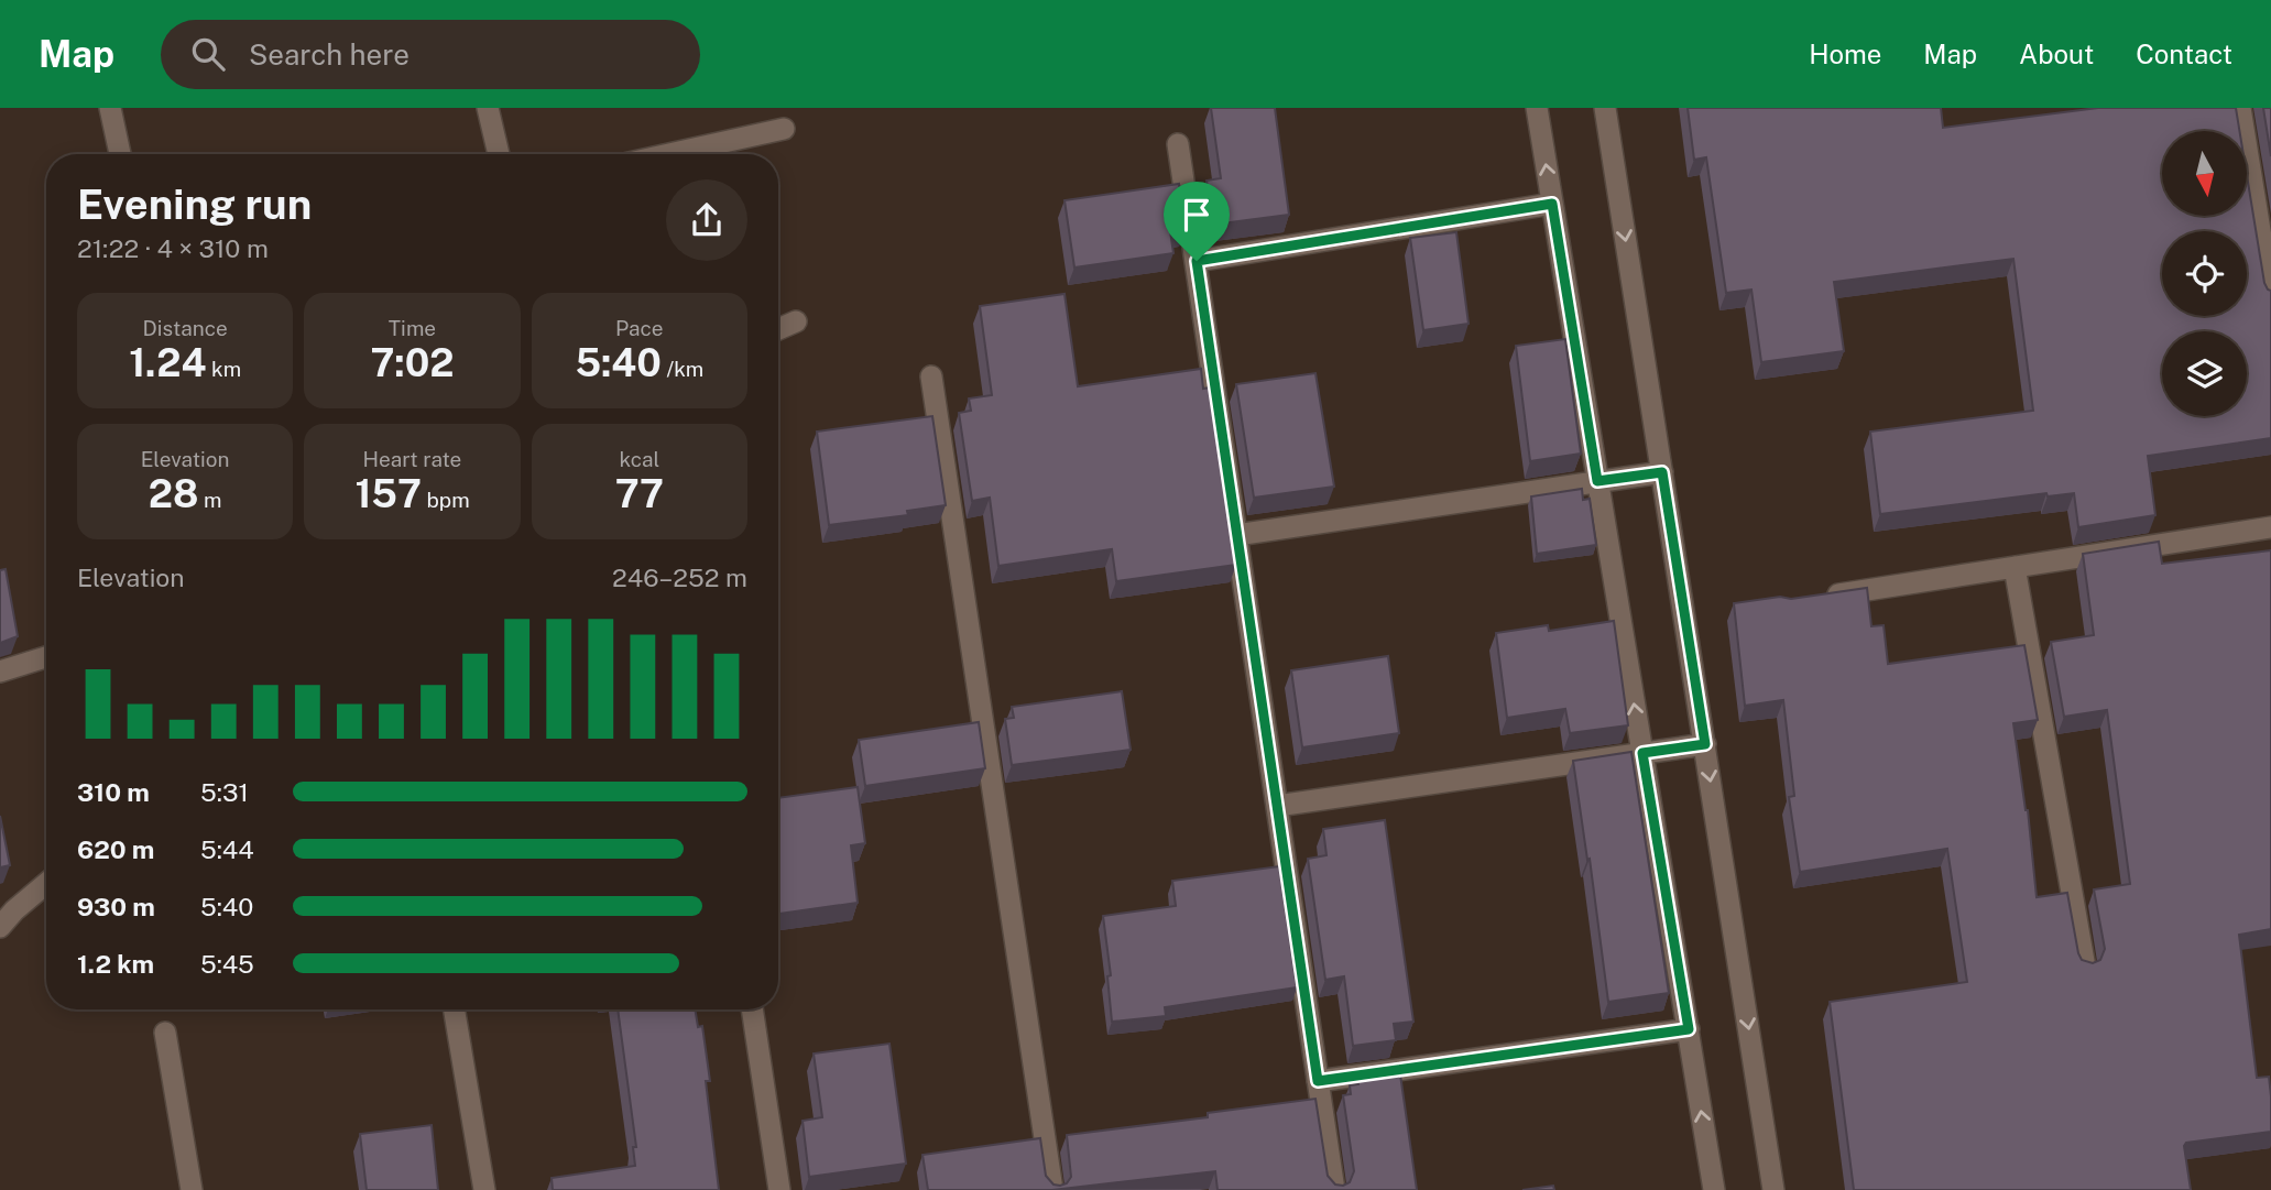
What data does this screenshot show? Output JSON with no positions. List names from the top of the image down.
{
  "north": "bottom",
  "page": {
    "header": "Map",
    "search": "Search here",
    "nav": [
      "Home",
      "Map",
      "About",
      "Contact"
    ],
    "heading": ["Evening run", "21:22 · 4 × 310 m"],
    "stats": [
      ["Distance", "1.24 km"],
      ["Time", "7:02"],
      ["Pace", "5:40 /km"],
      ["Elevation", "28 m"],
      ["Heart rate", "157 bpm"],
      ["kcal", "77"]
    ],
    "chart": ["Elevation", "246–252 m"],
    "list": [
      {
        "name": "310 m",
        "note": "5:31"
      },
      {
        "name": "620 m",
        "note": "5:44"
      },
      {
        "name": "930 m",
        "note": "5:40"
      },
      {
        "name": "1.2 km",
        "note": "5:45"
      }
    ]
  }
}
